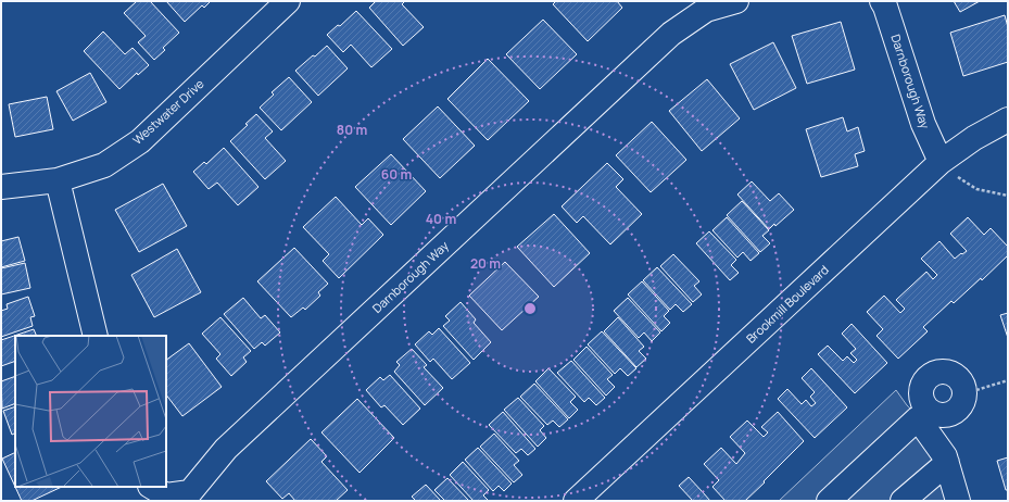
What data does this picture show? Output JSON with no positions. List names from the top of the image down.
{
  "streets": {
    "street": ["Darnborough Way", "Westwater Drive", "Brookmill Boulevard"]
  },
  "crossings": [
    ["Darnborough Way", "Brookmill Boulevard"]
  ],
  "rings": [
    "80 m",
    "60 m",
    "40 m",
    "20 m"
  ]
}
